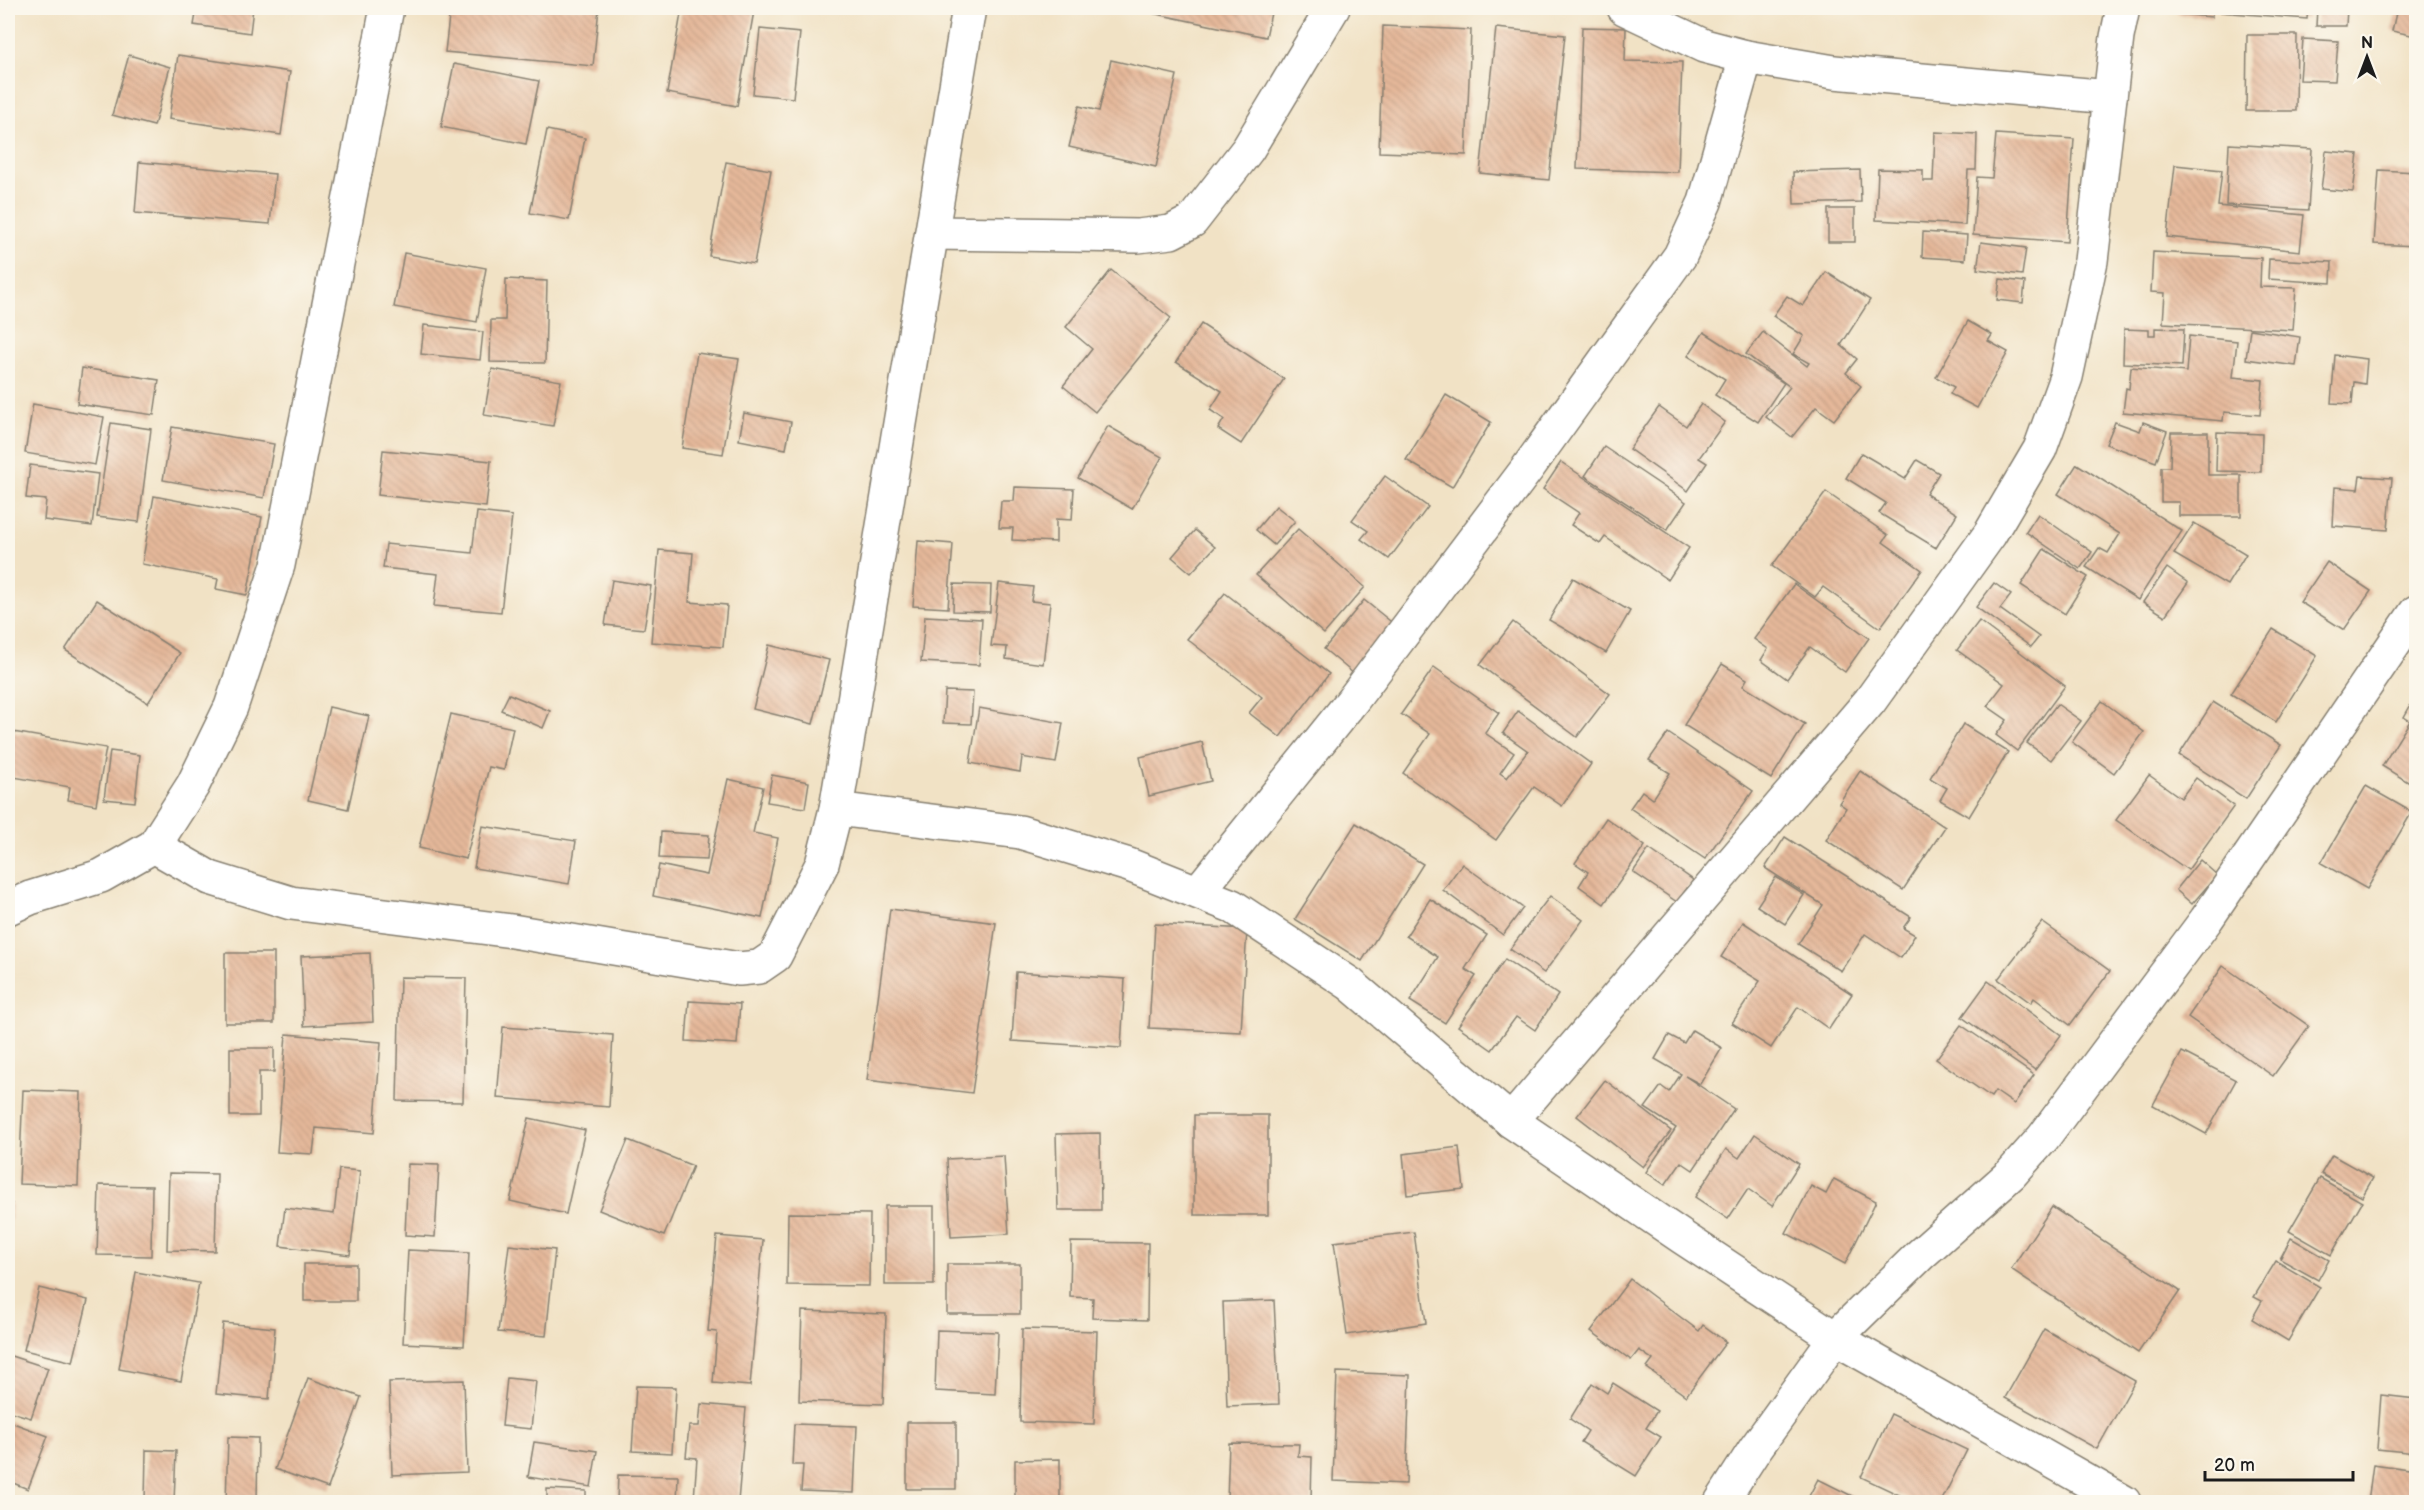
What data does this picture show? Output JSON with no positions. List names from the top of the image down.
{
  "scale_bar": "20 m",
  "north": "top"
}
